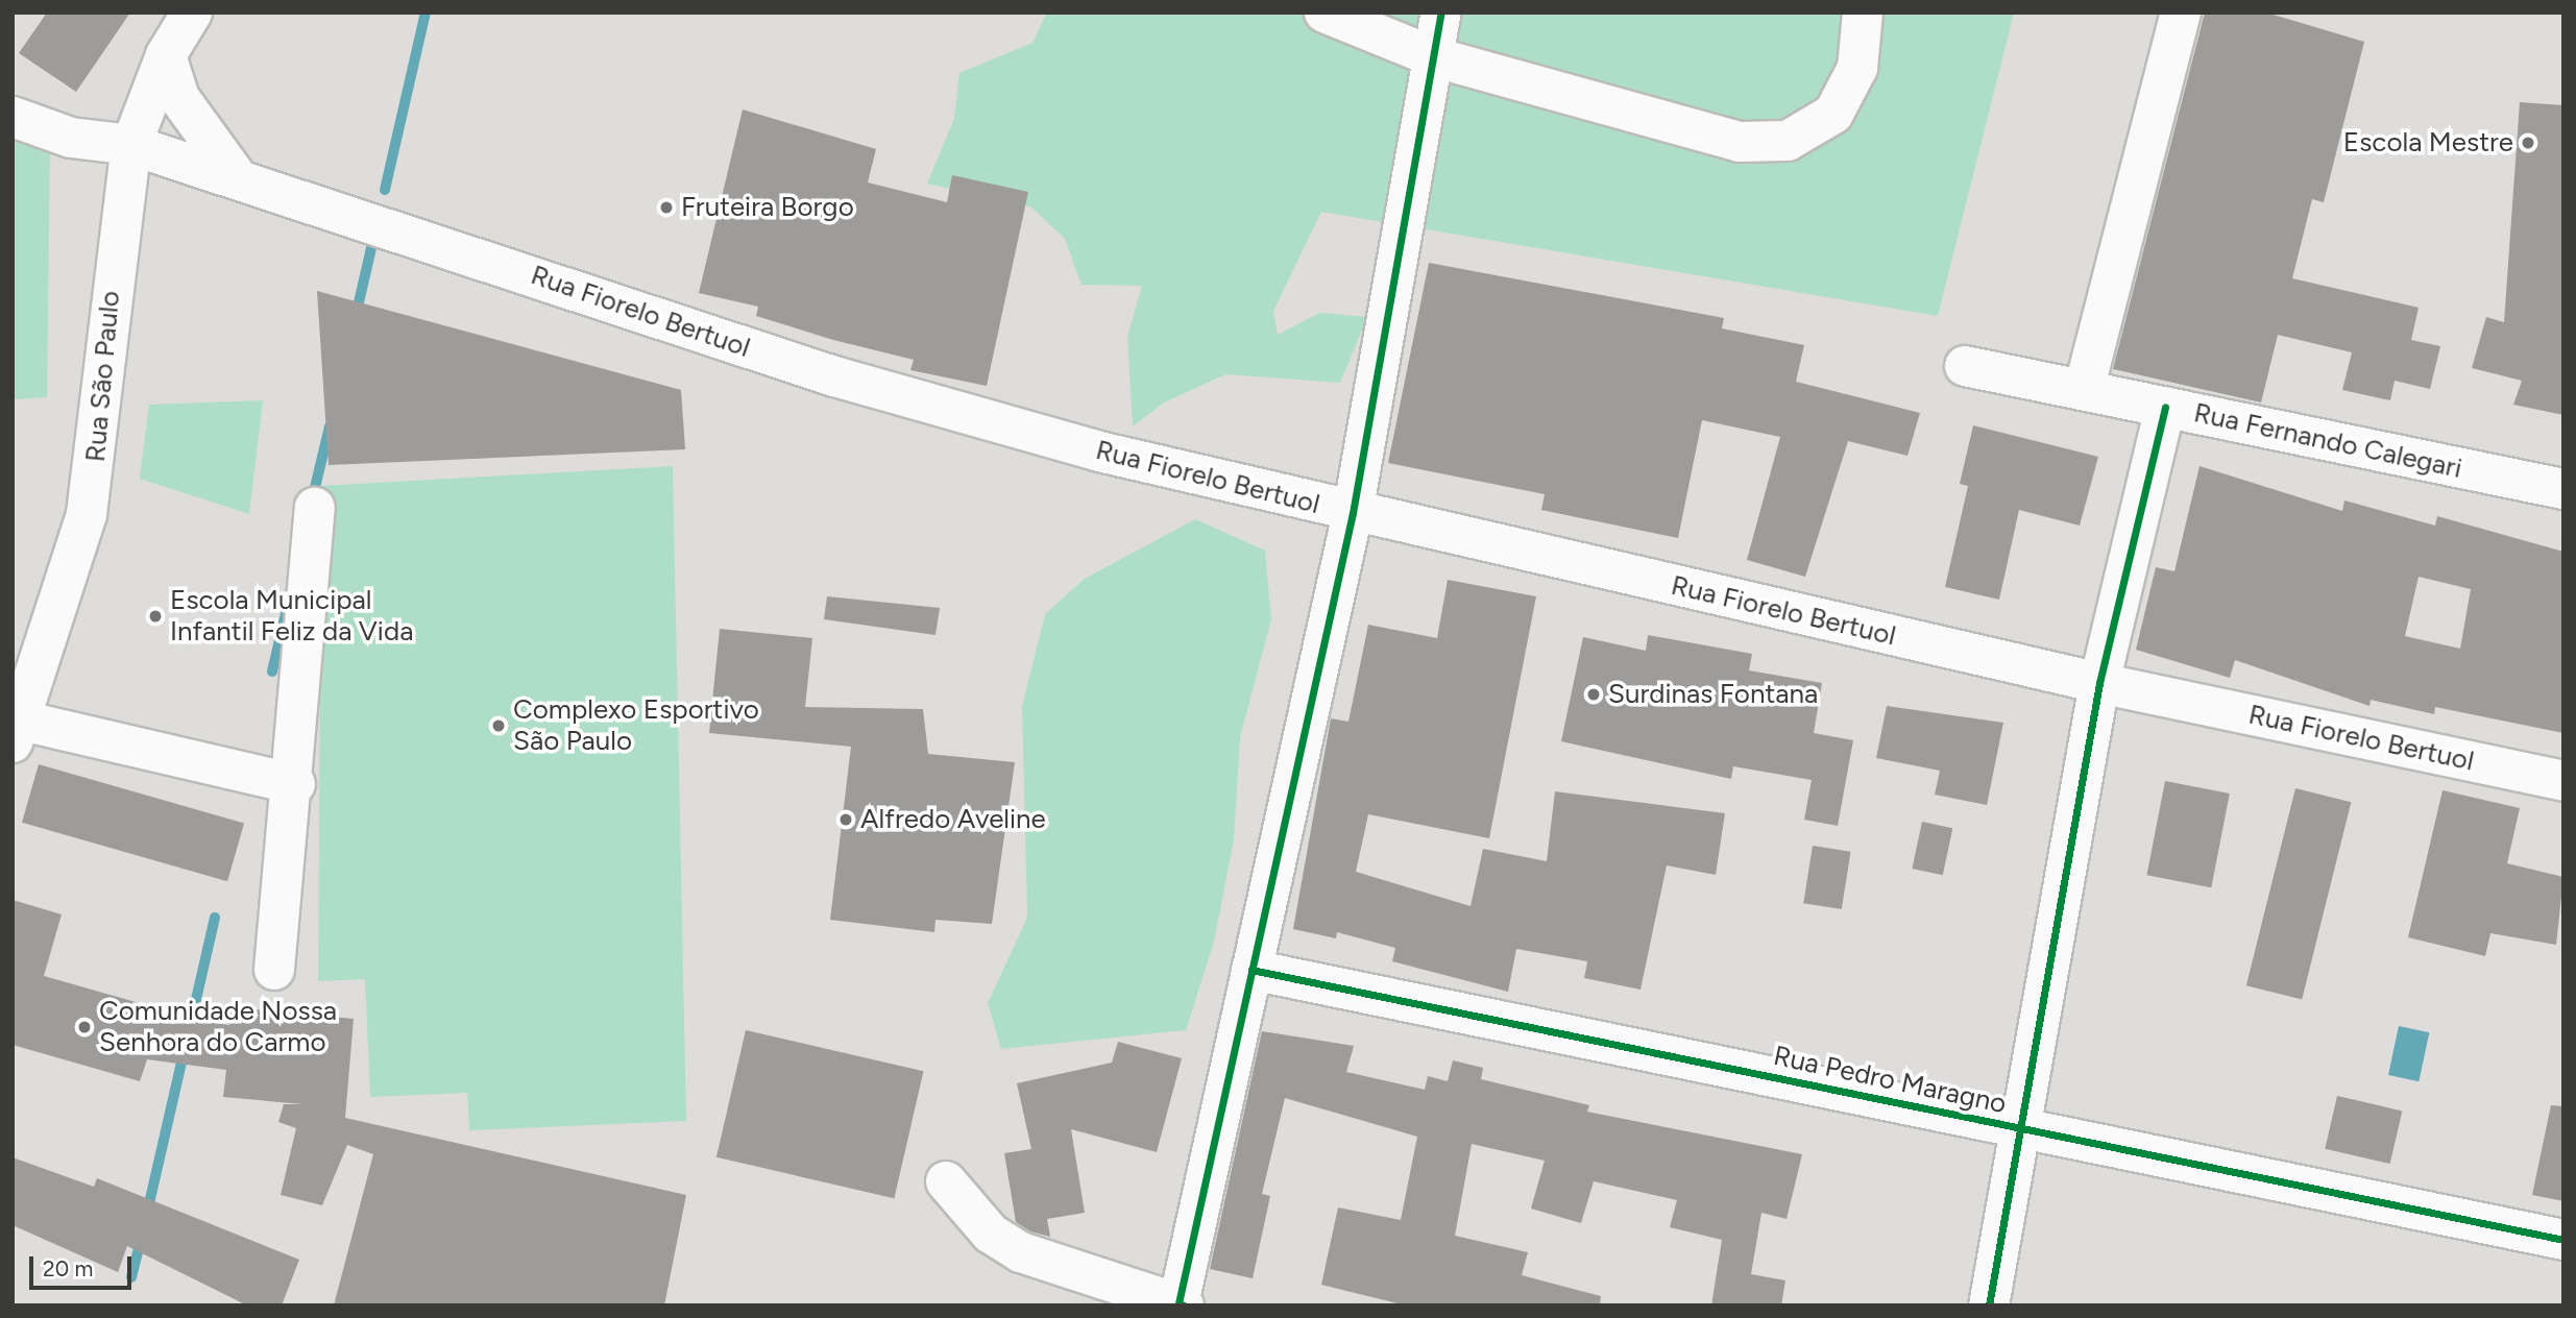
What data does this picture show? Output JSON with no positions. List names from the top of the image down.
{
  "streets": {
    "street": [
      "Rua Fiorelo Bertuol",
      "Rua São Paulo",
      "Rua Fernando Calegari",
      "Rua Pedro Maragno"
    ]
  },
  "crossings": [
    ["Rua Fiorelo Bertuol", "Rua São Paulo"]
  ],
  "places": [
    "Escola Mestre",
    "Fruteira Borgo",
    "Escola Municipal Infantil Feliz da Vida",
    "Surdinas Fontana",
    "Complexo Esportivo São Paulo",
    "Alfredo Aveline",
    "Comunidade Nossa Senhora do Carmo"
  ],
  "scale_bar": "20 m"
}
